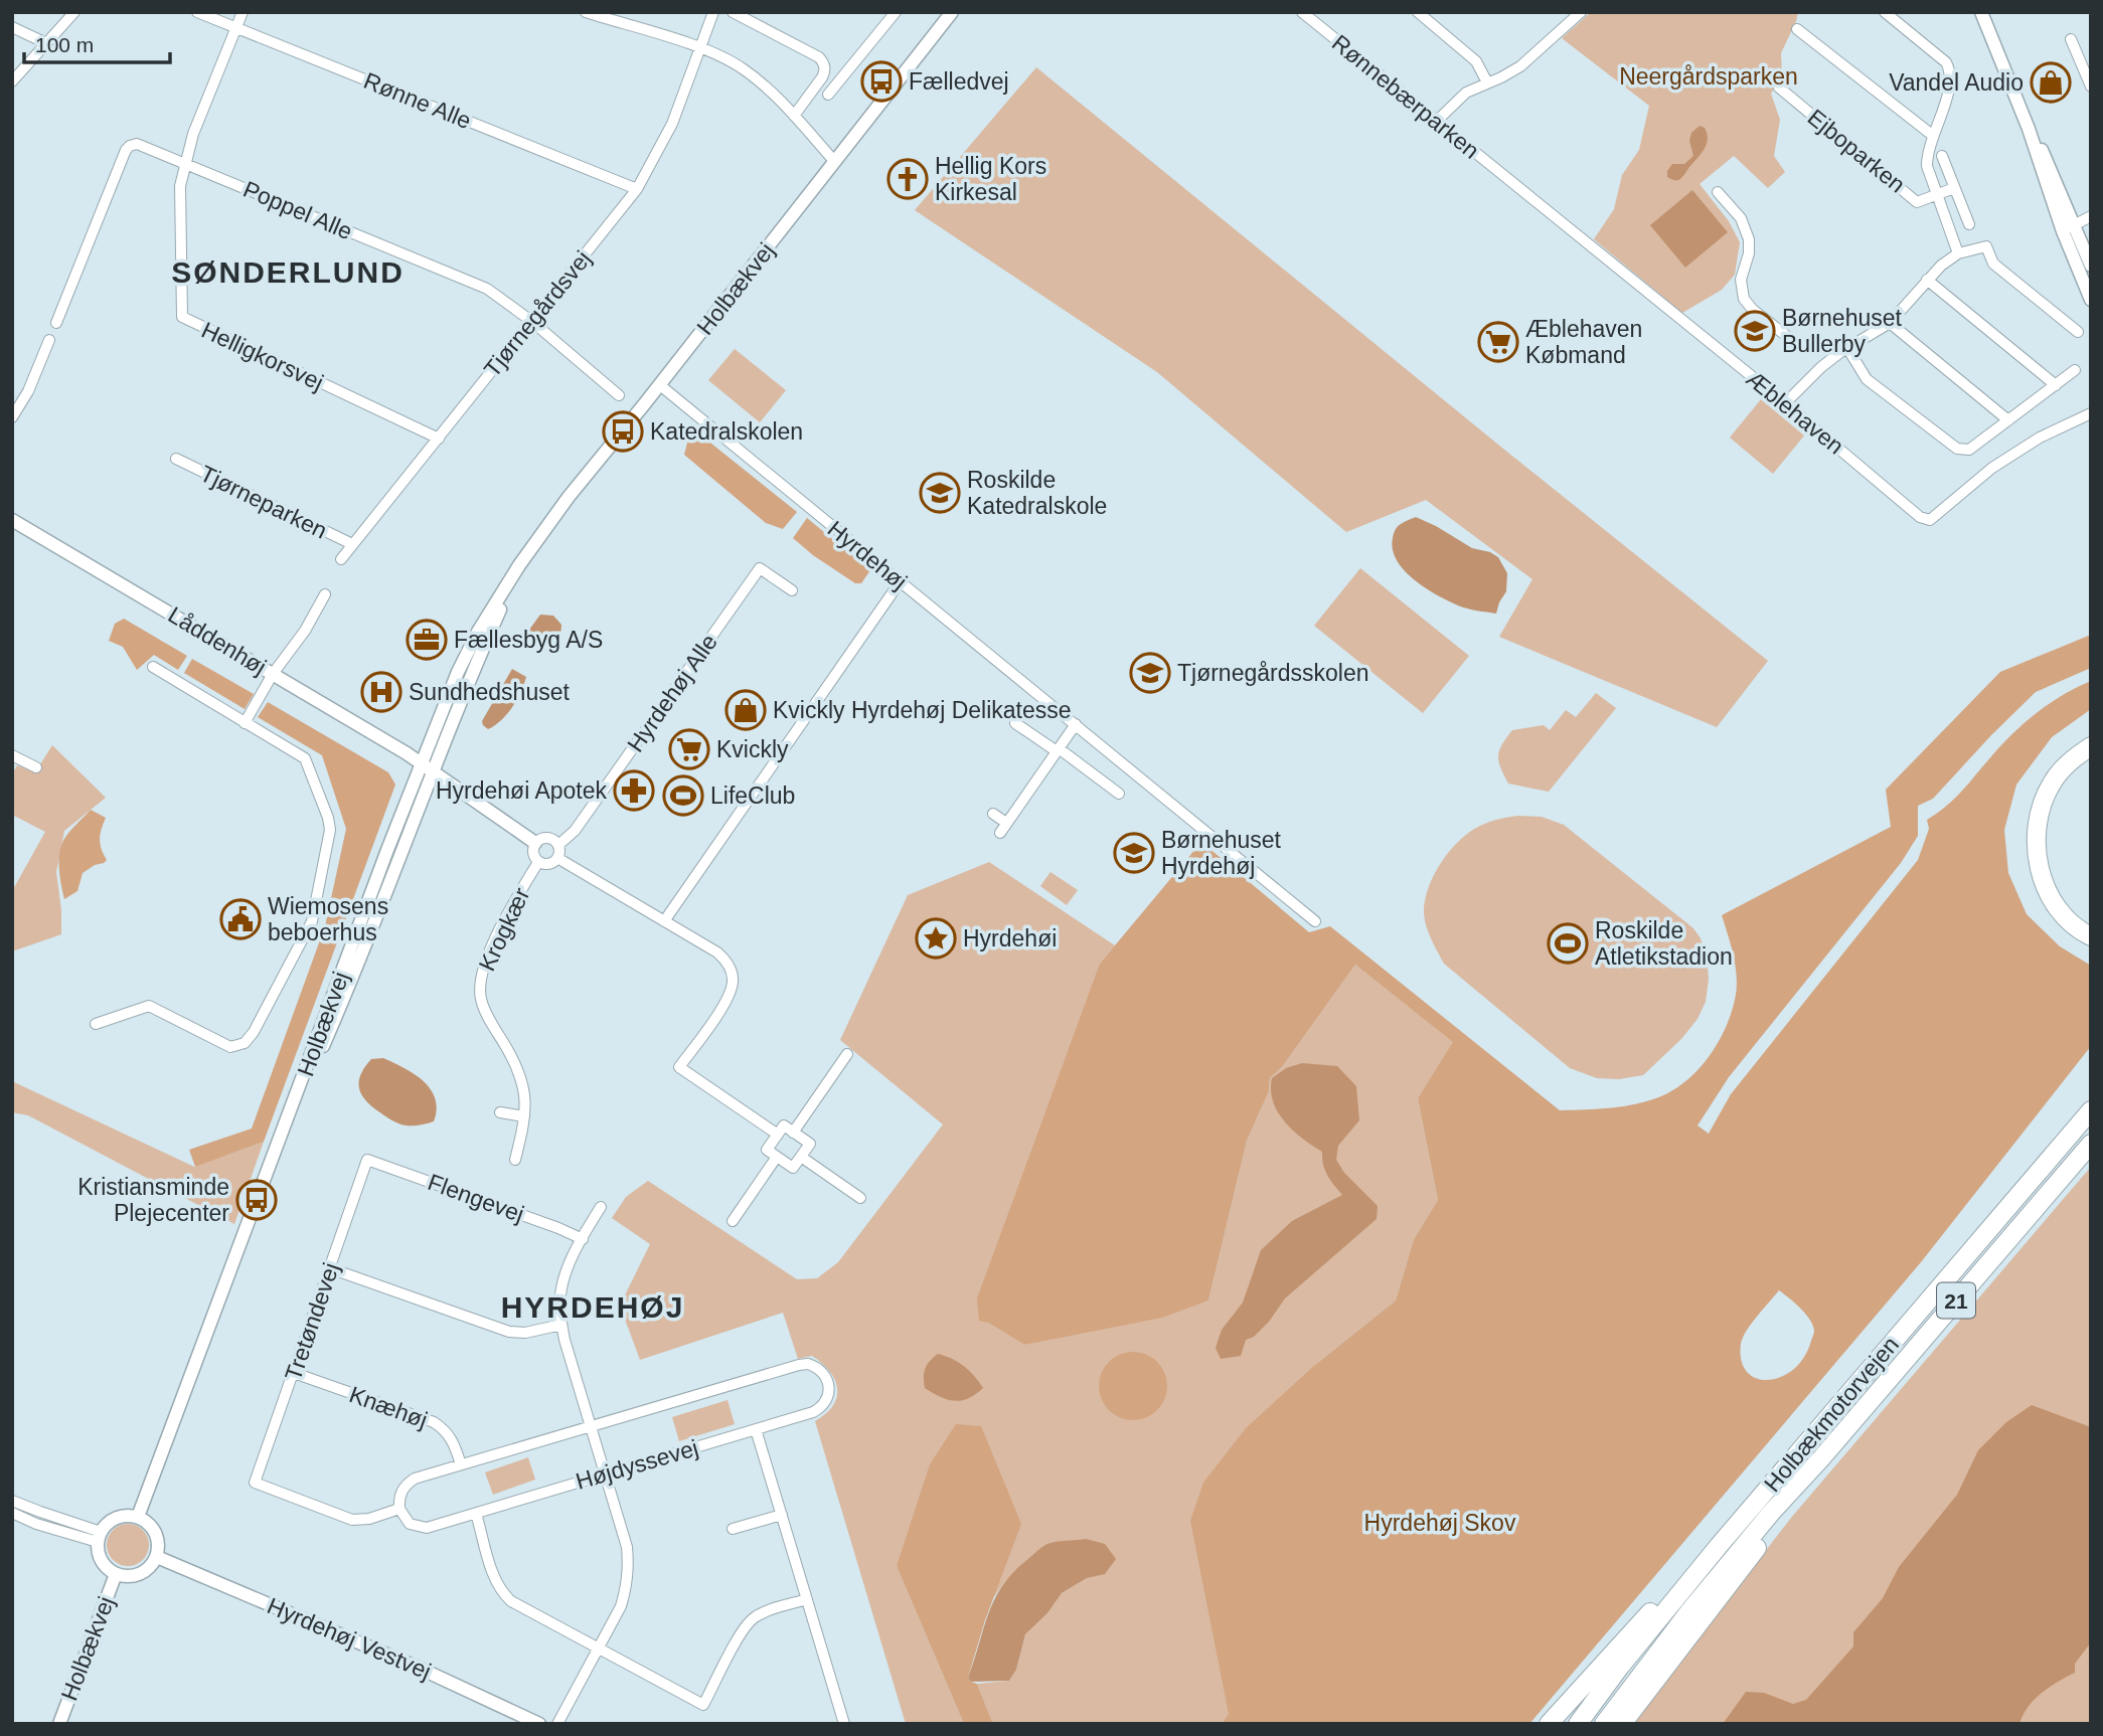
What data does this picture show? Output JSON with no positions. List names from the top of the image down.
{
  "streets": {
    "highway": ["21", "Holbækmotorvejen"],
    "street": [
      "Rønnebærparken",
      "Rønne Alle",
      "Ejboparken",
      "Poppel Alle",
      "Holbækvej",
      "Tjørnegårdsvej",
      "Helligkorsvej",
      "Æblehaven",
      "Tjørneparken",
      "Hyrdehøj",
      "Låddenhøj",
      "Hyrdehøj Alle",
      "Krogkær",
      "Flengevej",
      "Tretøndevej",
      "Knæhøj",
      "Højdyssevej",
      "Hyrdehøj Vestvej"
    ]
  },
  "crossings": [
    ["Rønnebærparken", "Æblehaven"],
    ["Rønne Alle", "Tjørnegårdsvej"],
    ["Rønne Alle", "Helligkorsvej"],
    ["Poppel Alle", "Tjørnegårdsvej"],
    ["Poppel Alle", "Helligkorsvej"],
    ["Holbækvej", "Hyrdehøj"],
    ["Holbækvej", "Låddenhøj"],
    ["Holbækvej", "Hyrdehøj Vestvej"],
    ["Tjørnegårdsvej", "Helligkorsvej"],
    ["Tjørnegårdsvej", "Tjørneparken"],
    ["Hyrdehøj Alle", "Krogkær"],
    ["Flengevej", "Tretøndevej"],
    ["Tretøndevej", "Knæhøj"],
    ["Tretøndevej", "Højdyssevej"],
    ["Knæhøj", "Højdyssevej"]
  ],
  "districts": ["SØNDERLUND", "HYRDEHØJ"],
  "parks": ["Neergårdsparken", "Hyrdehøj Skov"],
  "places": {
    "bus stop": ["Fælledvej", "Katedralskolen", "Kristiansminde Plejecenter"],
    "shop": ["Vandel Audio", "Kvickly Hyrdehøj Delikatesse"],
    "church": ["Hellig Kors Kirkesal"],
    "school or university": [
      "Børnehuset Bullerby",
      "Roskilde Katedralskole",
      "Tjørnegårdsskolen",
      "Børnehuset Hyrdehøj"
    ],
    "supermarket": ["Æblehaven Købmand", "Kvickly"],
    "office": ["Fællesbyg A/S"],
    "hospital": ["Sundhedshuset"],
    "pharmacy": ["Hyrdehøi Apotek"],
    "sports": ["LifeClub", "Roskilde Atletikstadion"],
    "public building": ["Wiemosens beboerhus"],
    "place": ["Hyrdehøi"]
  },
  "scale_bar": "100 m"
}
